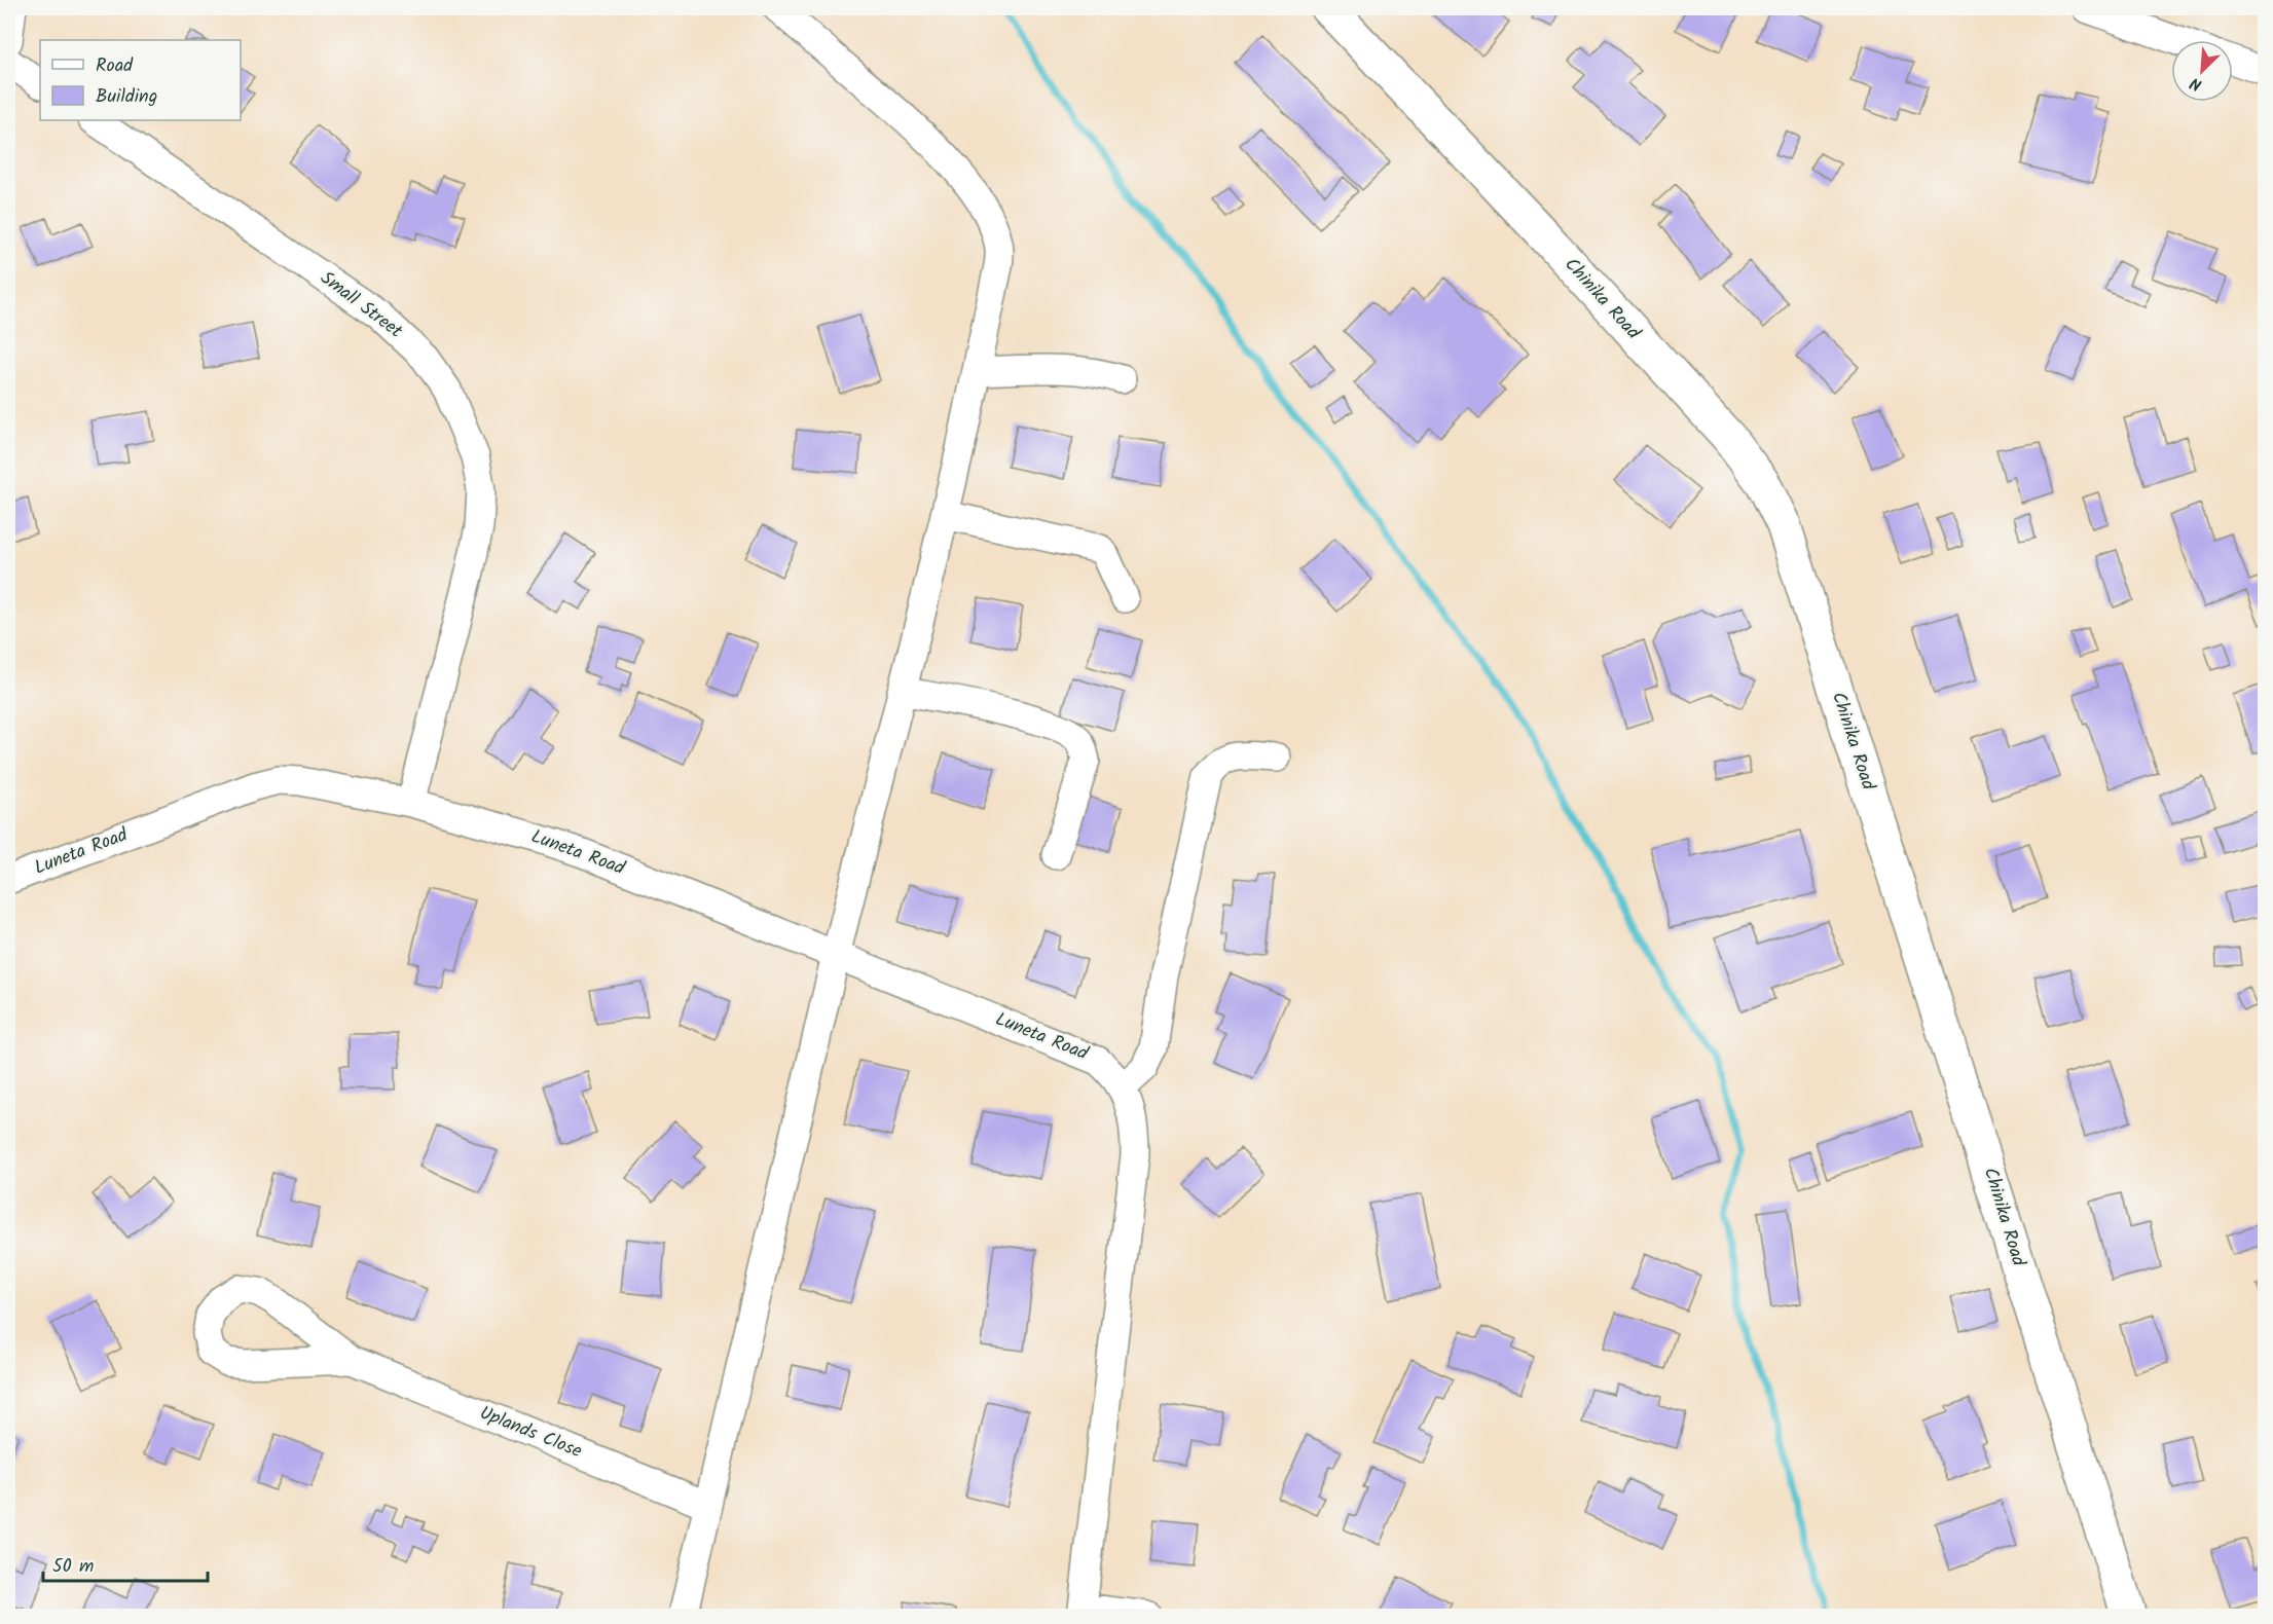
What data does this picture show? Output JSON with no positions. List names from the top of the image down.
{
  "streets": {
    "main road": ["Chinika Road"],
    "street": ["Small Street", "Luneta Road", "Uplands Close"]
  },
  "crossings": [
    ["Small Street", "Luneta Road"]
  ],
  "legend": ["Road", "Building"],
  "scale_bar": "50 m",
  "north": "bottom left"
}
